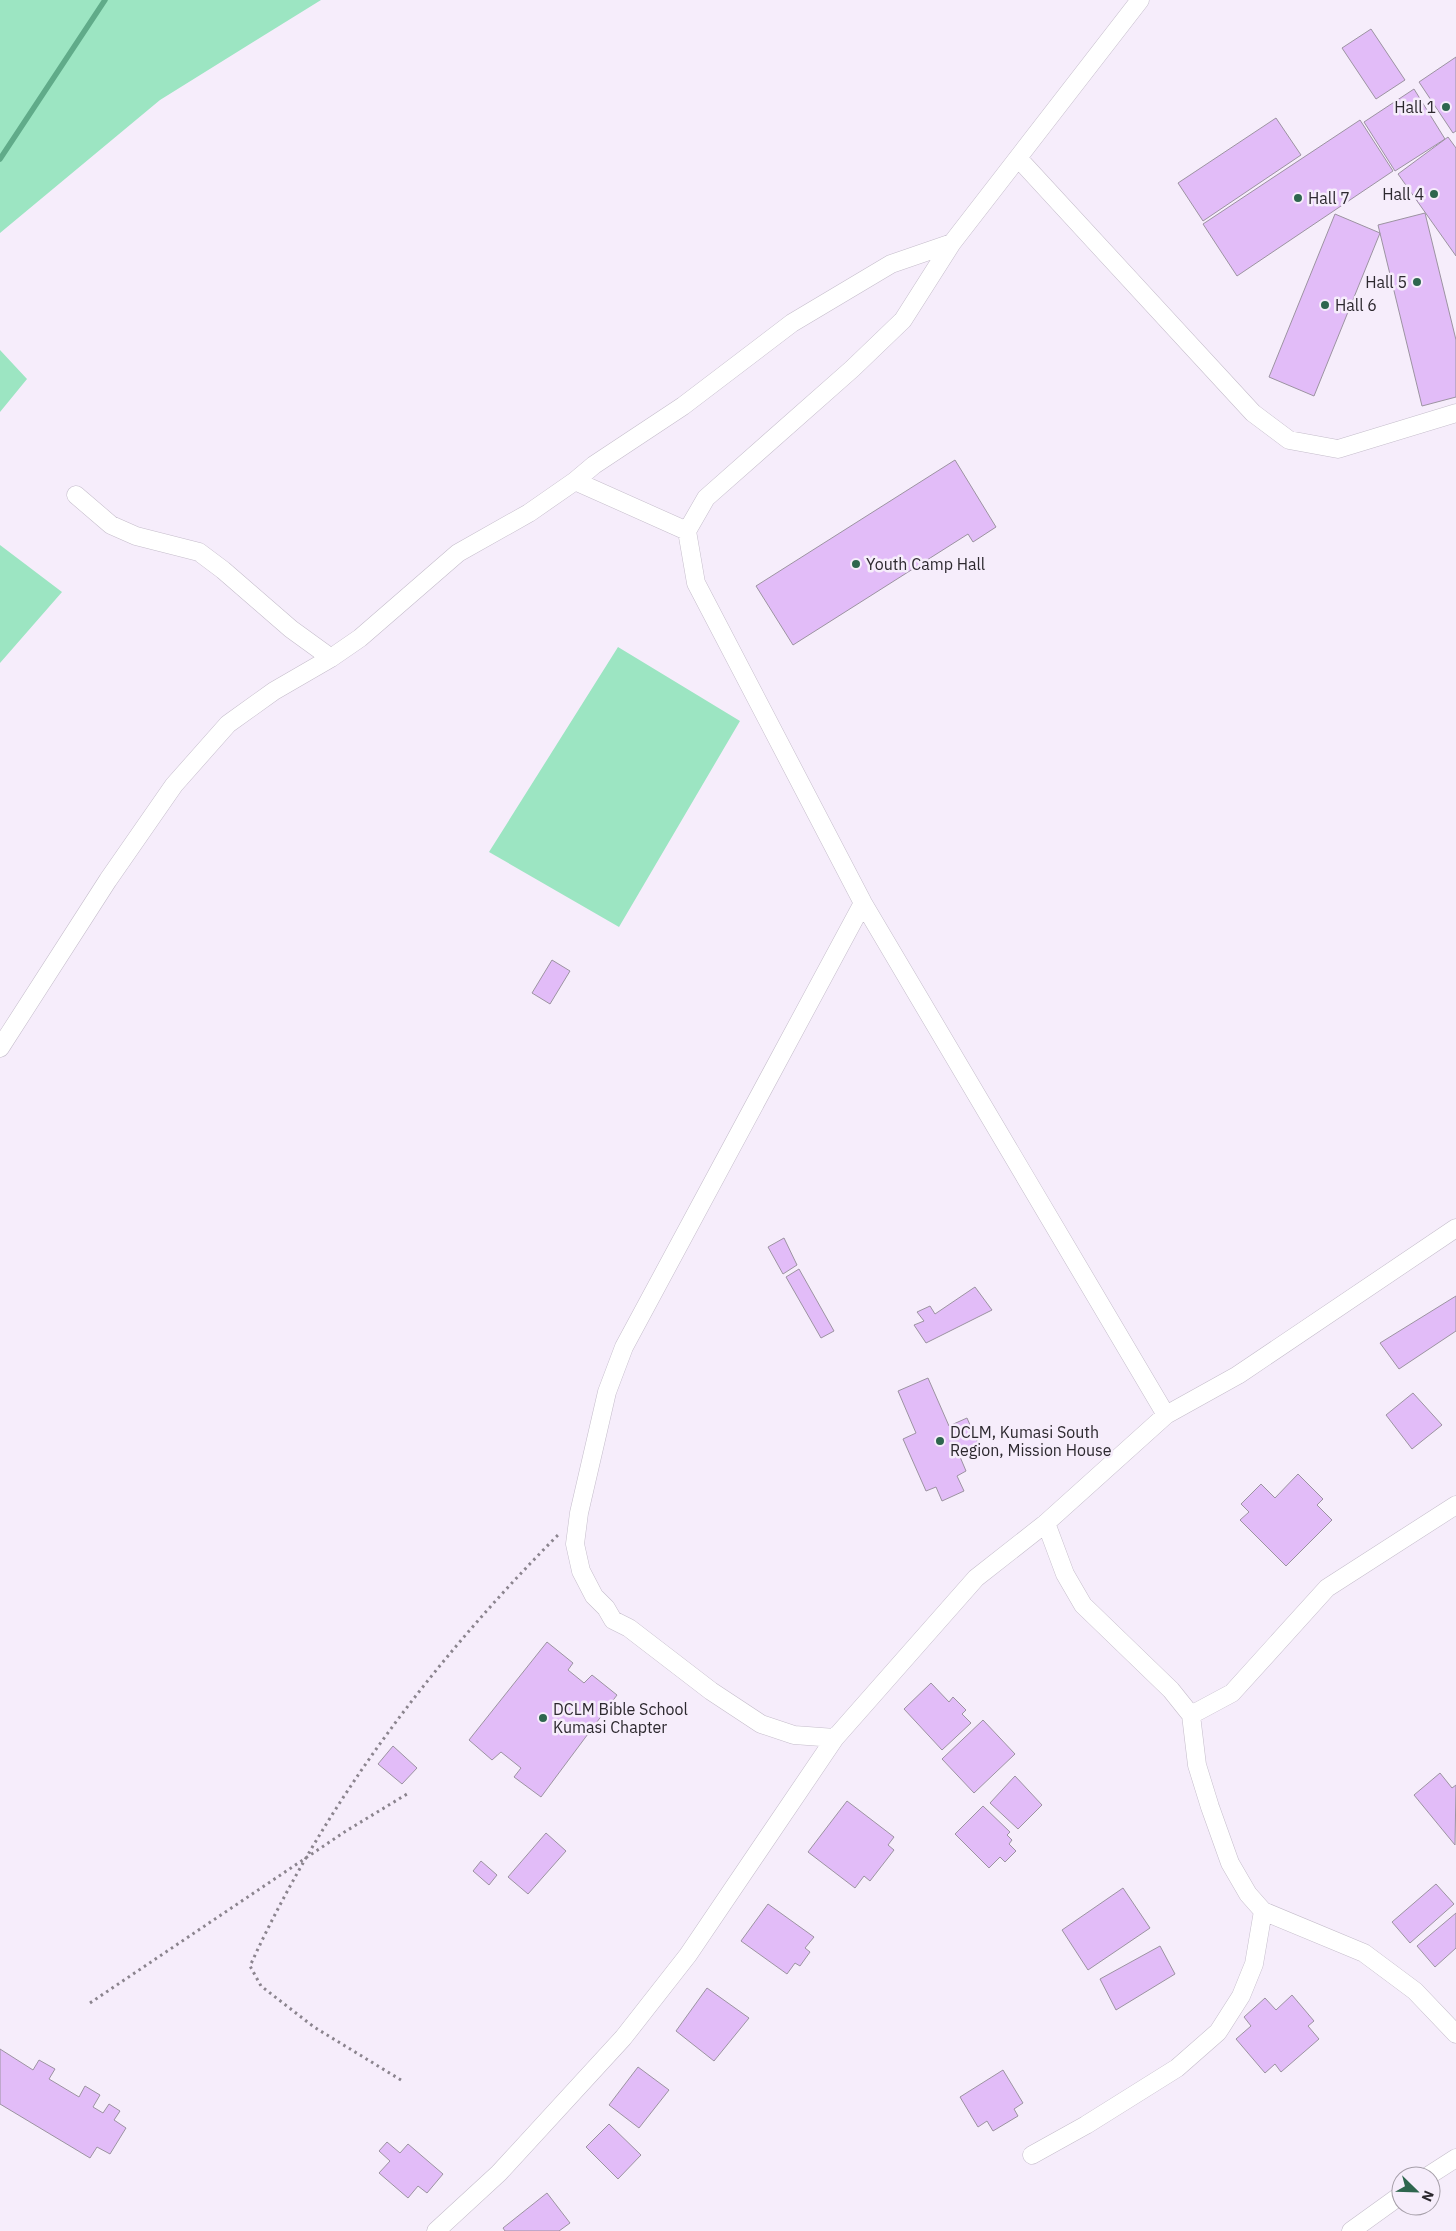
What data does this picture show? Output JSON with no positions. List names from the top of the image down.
{
  "places": [
    "Hall 1",
    "Hall 4",
    "Hall 7",
    "Hall 5",
    "Hall 6",
    "Youth Camp Hall",
    "DCLM, Kumasi South Region, Mission House",
    "DCLM Bible School Kumasi Chapter"
  ],
  "north": "bottom right"
}
